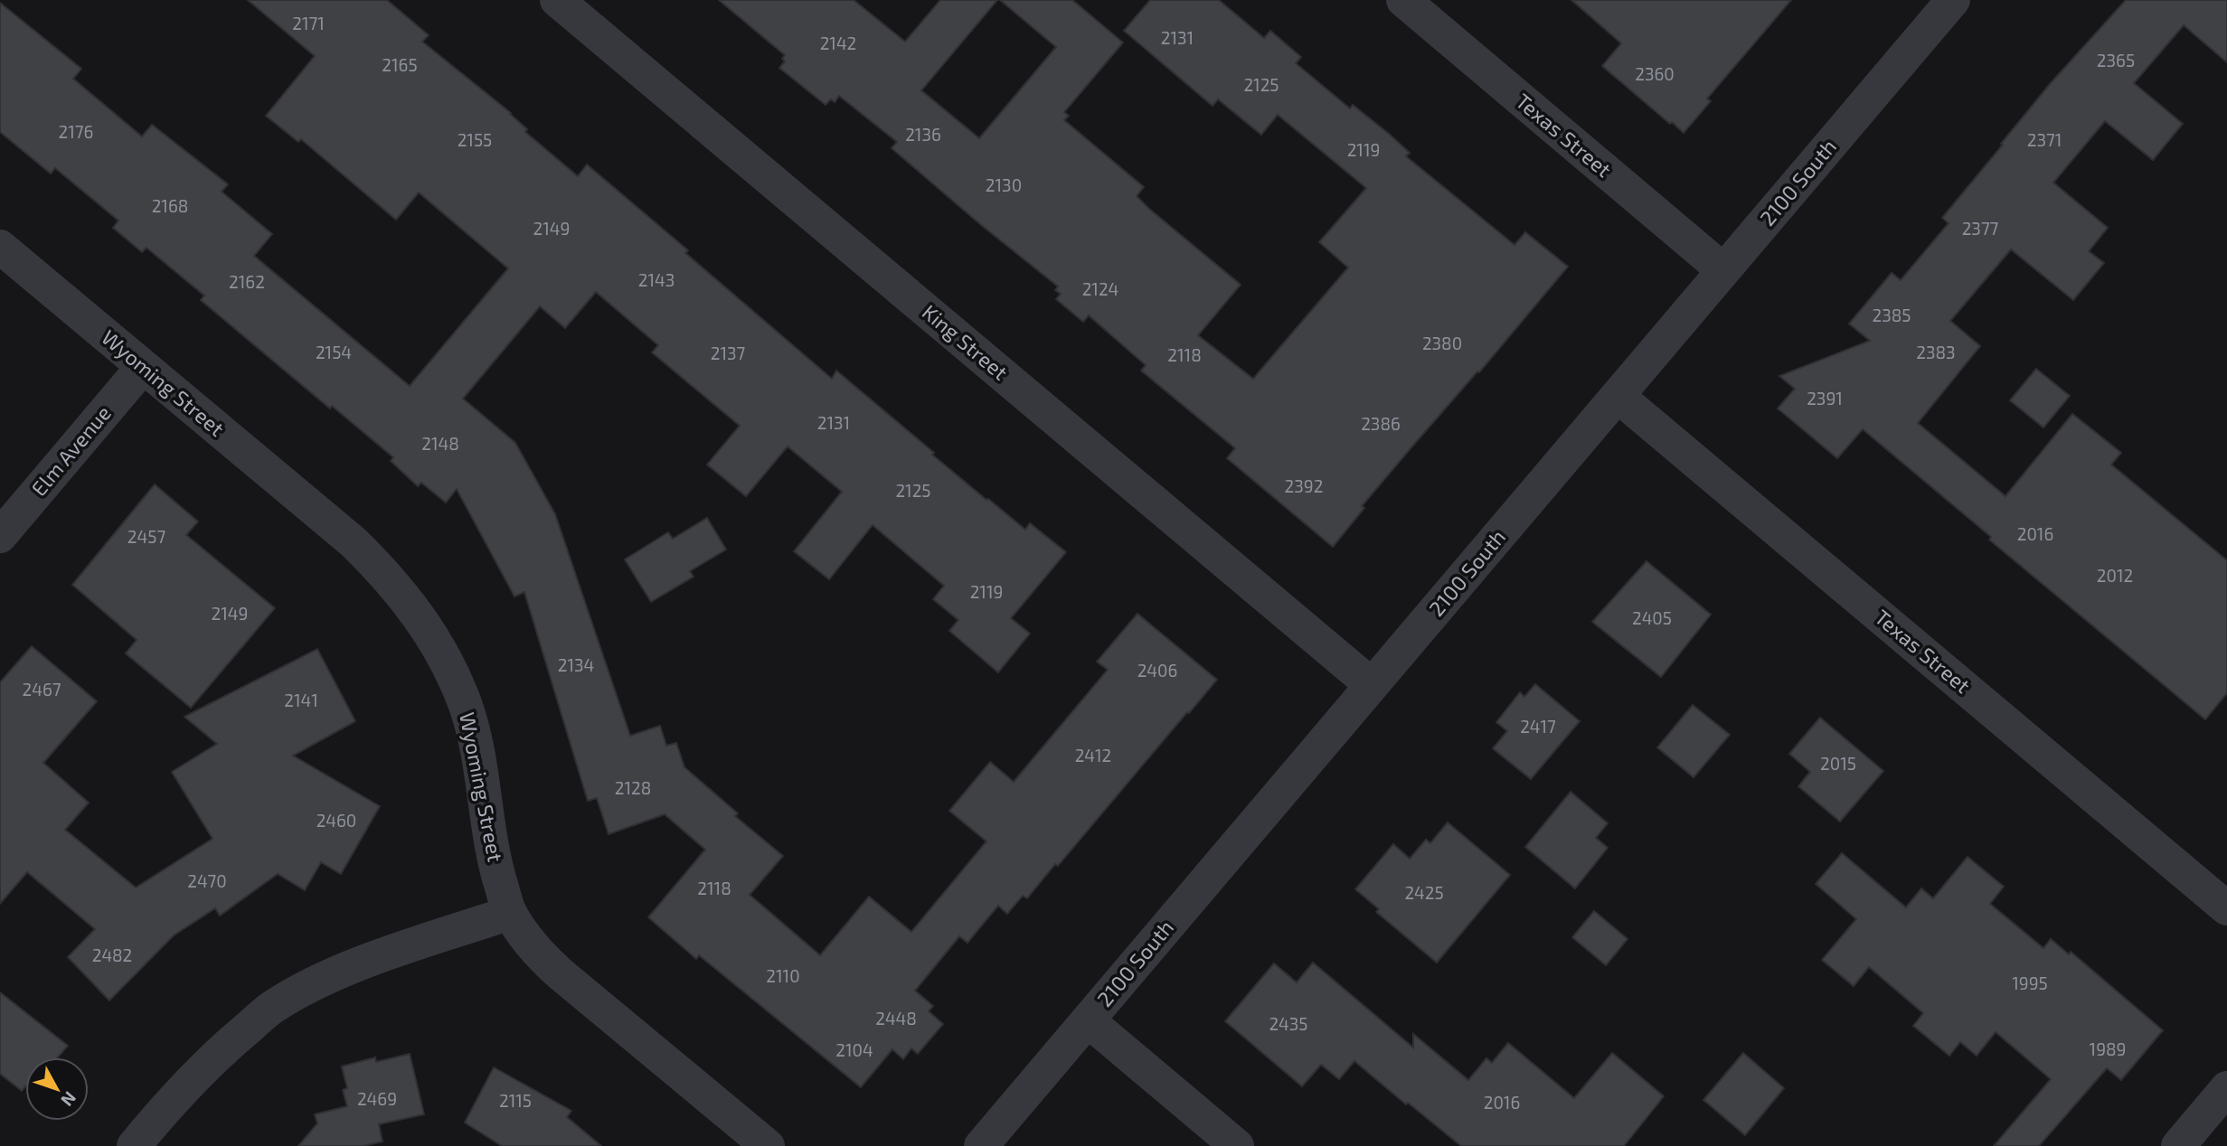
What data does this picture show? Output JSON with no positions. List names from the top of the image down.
{
  "streets": {
    "street": [
      "Texas Street",
      "2100 South",
      "King Street",
      "Wyoming Street",
      "Elm Avenue"
    ]
  },
  "crossings": [
    ["Texas Street", "2100 South"],
    ["2100 South", "King Street"],
    ["Wyoming Street", "Elm Avenue"]
  ],
  "house_numbers": [
    "2171",
    "2131",
    "2142",
    "2365",
    "2165",
    "2360",
    "2125",
    "2176",
    "2136",
    "2155",
    "2371",
    "2119",
    "2130",
    "2168",
    "2149",
    "2377",
    "2143",
    "2162",
    "2124",
    "2385",
    "2380",
    "2154",
    "2383",
    "2137",
    "2118",
    "2391",
    "2131",
    "2386",
    "2148",
    "2392",
    "2125",
    "2016",
    "2457",
    "2012",
    "2119",
    "2149",
    "2405",
    "2134",
    "2406",
    "2467",
    "2141",
    "2417",
    "2412",
    "2015",
    "2128",
    "2460",
    "2470",
    "2118",
    "2425",
    "2482",
    "2110",
    "1995",
    "2448",
    "2435",
    "1989",
    "2104",
    "2469",
    "2115",
    "2016"
  ],
  "north": "bottom right"
}
